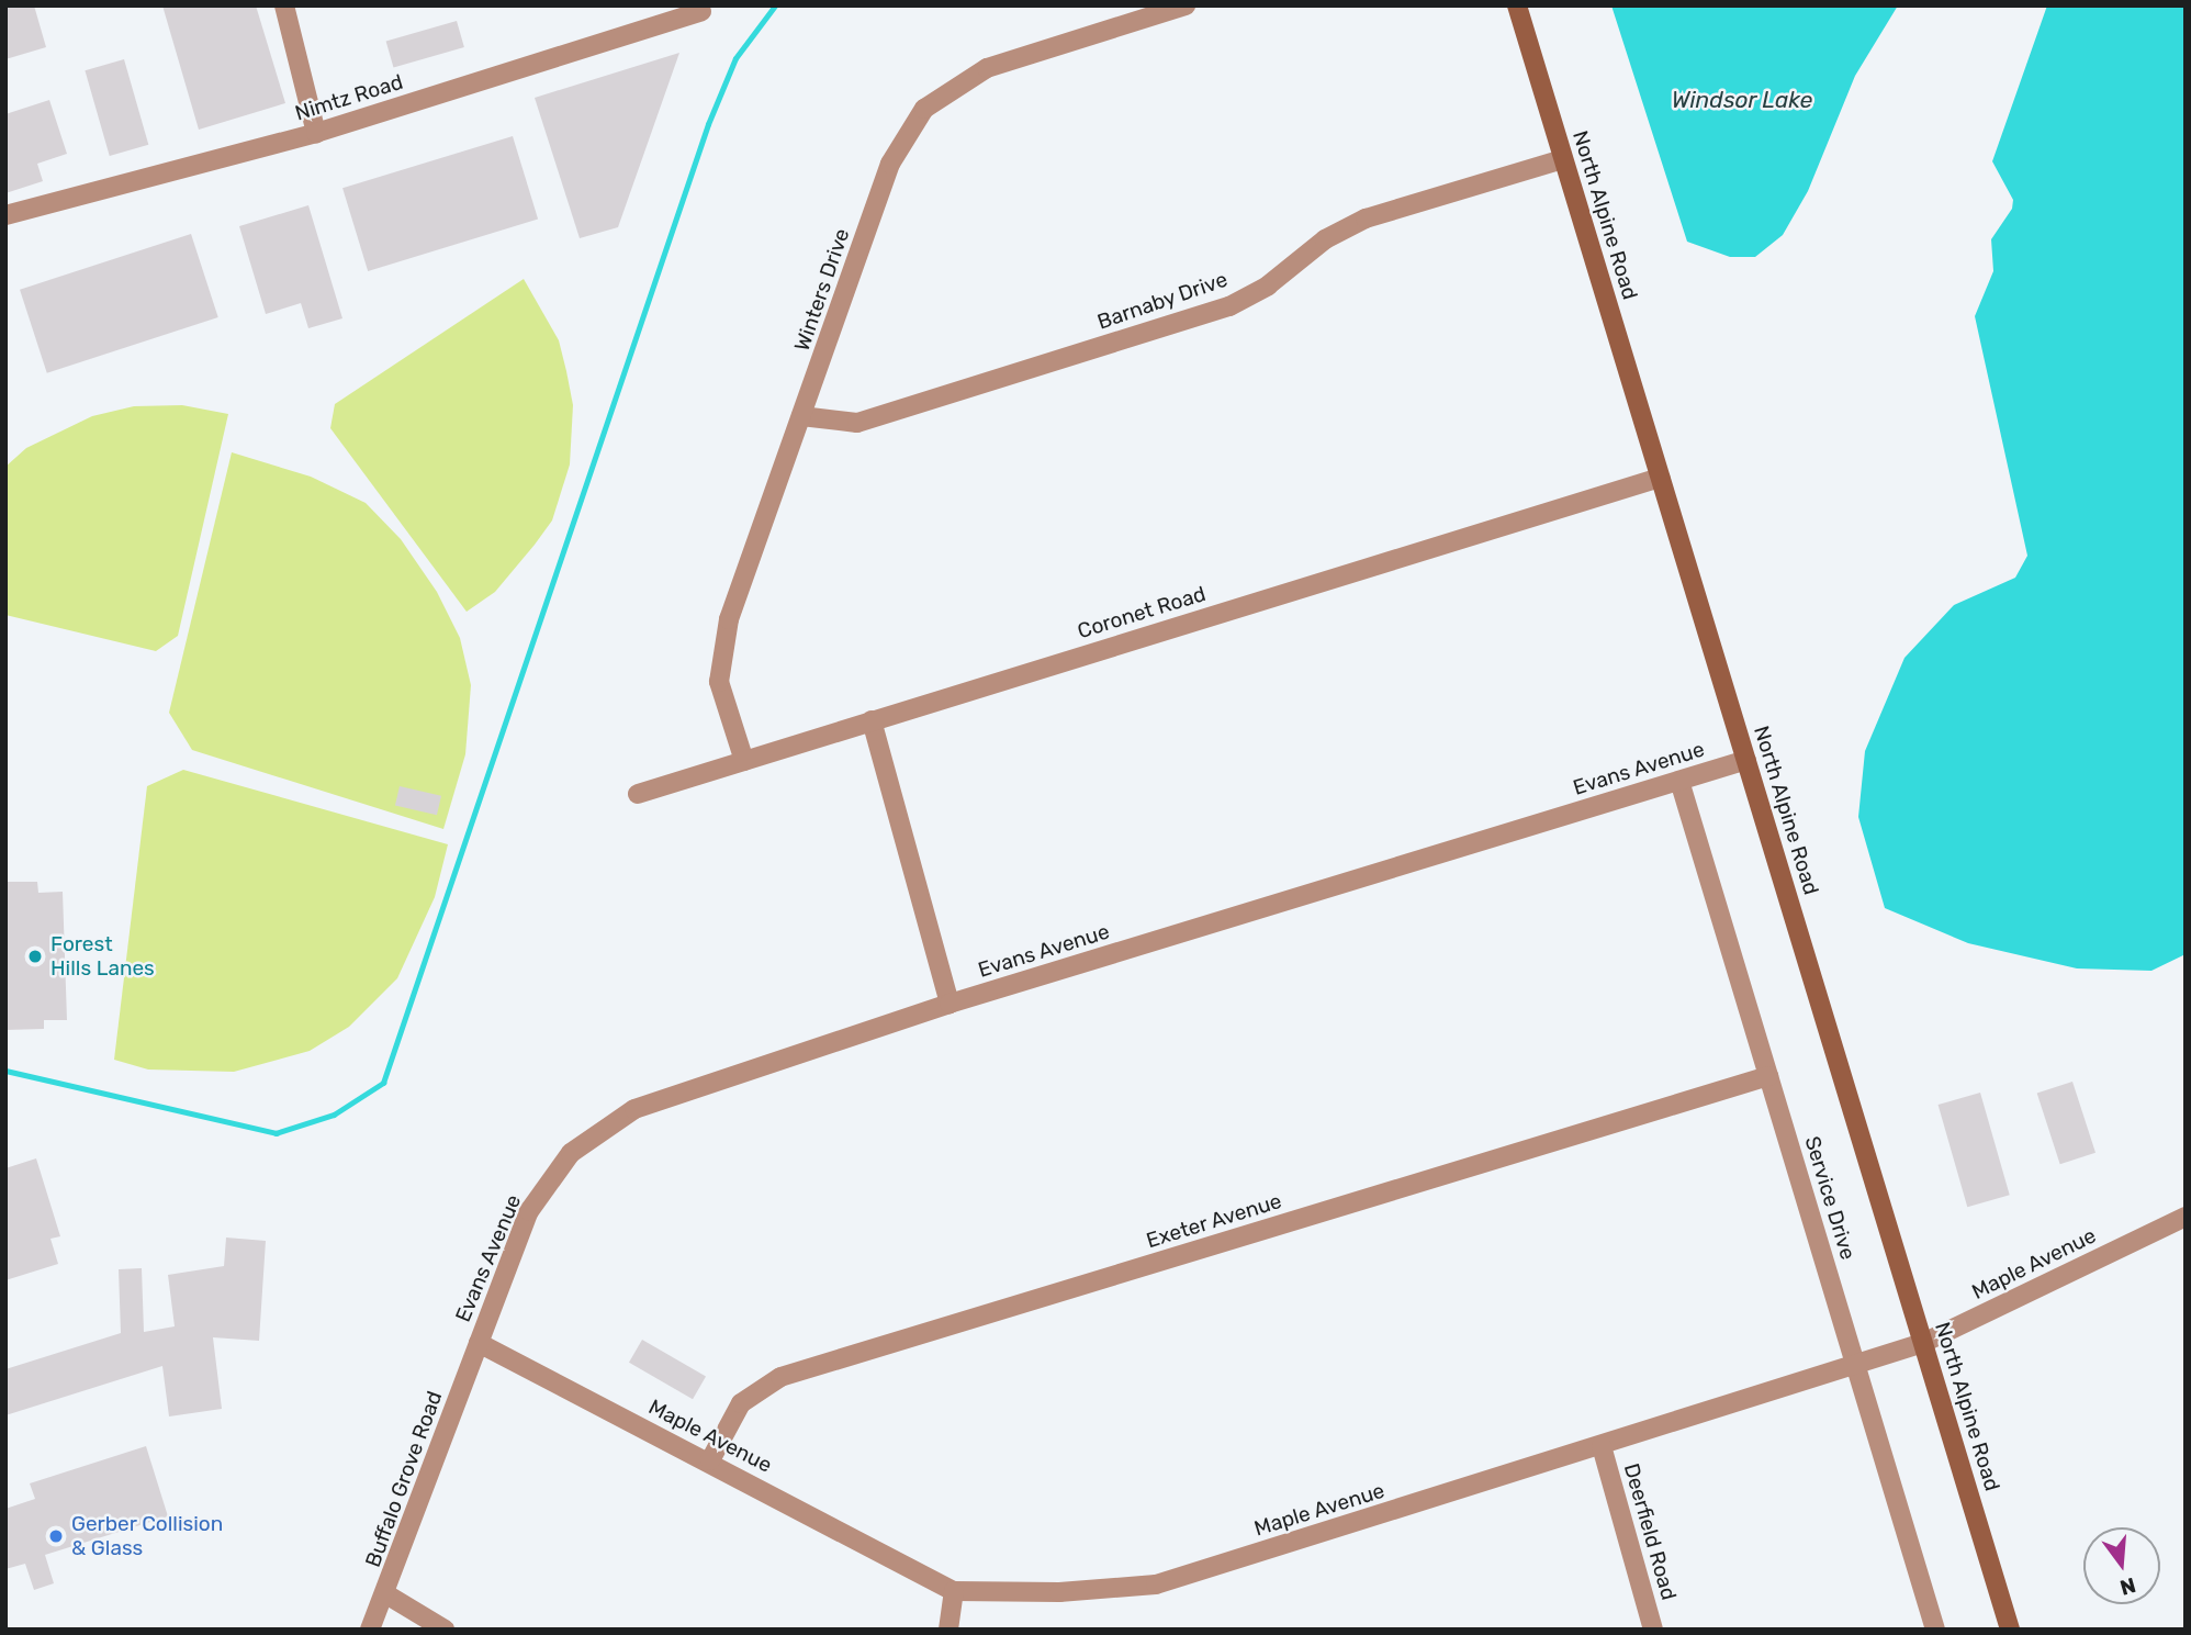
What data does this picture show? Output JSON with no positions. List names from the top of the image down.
{
  "streets": {
    "main road": ["North Alpine Road"],
    "street": [
      "Nimtz Road",
      "Winters Drive",
      "Barnaby Drive",
      "Coronet Road",
      "Evans Avenue",
      "Service Drive",
      "Exeter Avenue",
      "Maple Avenue",
      "Buffalo Grove Road",
      "Deerfield Road"
    ]
  },
  "crossings": [
    ["North Alpine Road", "Barnaby Drive"],
    ["North Alpine Road", "Coronet Road"],
    ["North Alpine Road", "Evans Avenue"],
    ["North Alpine Road", "Maple Avenue"],
    ["Winters Drive", "Barnaby Drive"],
    ["Winters Drive", "Coronet Road"],
    ["Evans Avenue", "Service Drive"],
    ["Evans Avenue", "Maple Avenue"],
    ["Evans Avenue", "Buffalo Grove Road"],
    ["Service Drive", "Exeter Avenue"],
    ["Service Drive", "Maple Avenue"],
    ["Exeter Avenue", "Maple Avenue"],
    ["Maple Avenue", "Buffalo Grove Road"],
    ["Maple Avenue", "Deerfield Road"]
  ],
  "water": ["Windsor Lake"],
  "places": ["Forest Hills Lanes", "Gerber Collision & Glass"],
  "north": "bottom"
}
